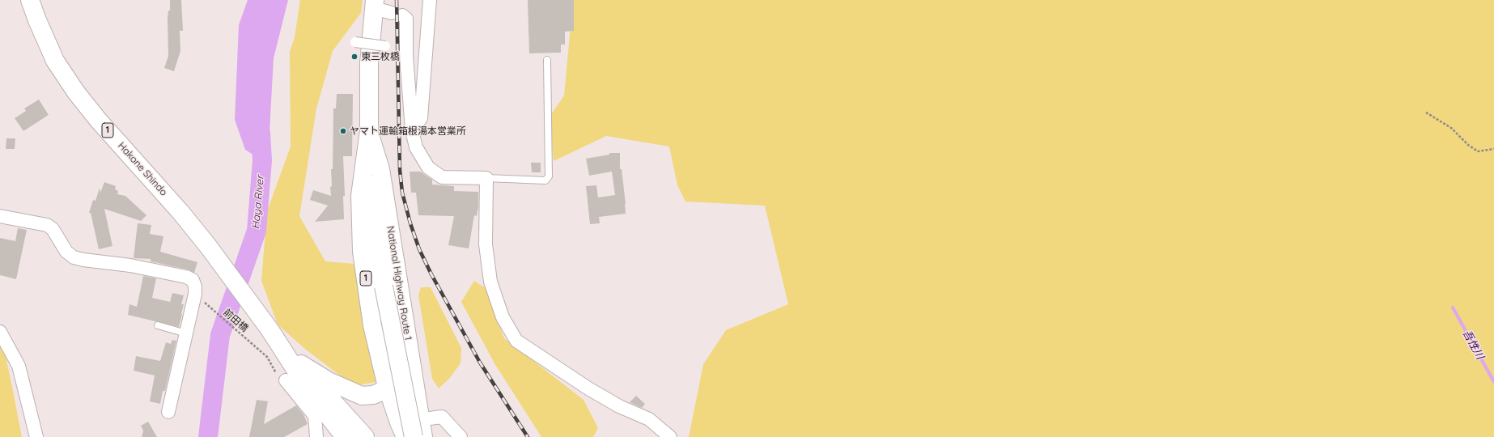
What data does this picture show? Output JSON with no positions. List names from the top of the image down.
{
  "streets": {
    "highway": ["1", "Hakone Shindo", "National Highway Route 1"],
    "path": ["前田橋"]
  },
  "crossings": [
    ["1", "Hakone Shindo"],
    ["1", "National Highway Route 1"]
  ],
  "water": ["Haya River", "吾性川"],
  "places": ["東三枚橋", "ヤマト運輸箱根湯本営業所"]
}
